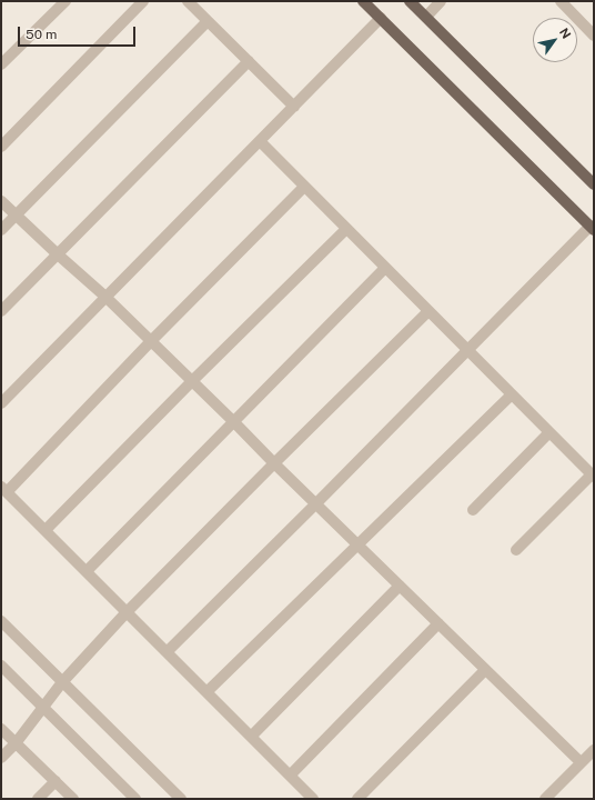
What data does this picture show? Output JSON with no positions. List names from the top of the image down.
{
  "scale_bar": "50 m",
  "north": "top right"
}
